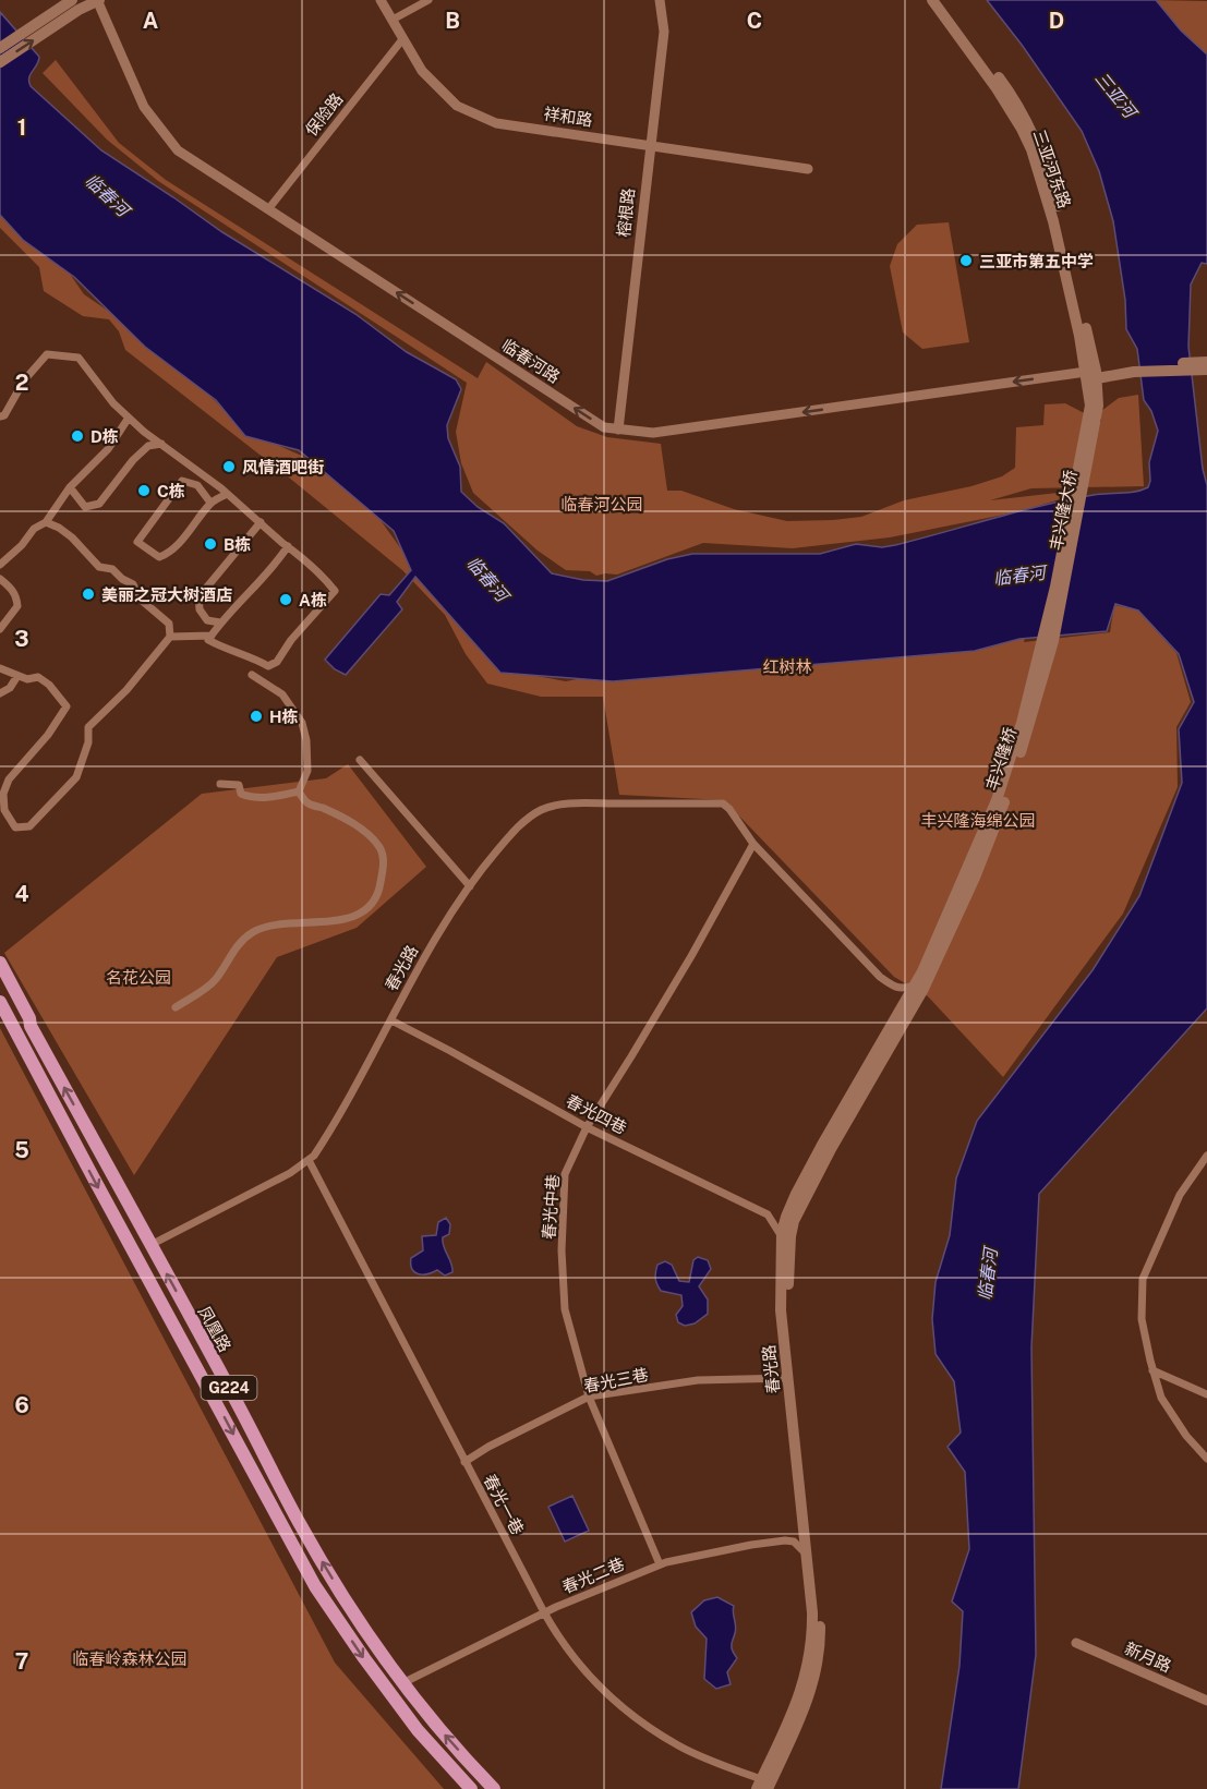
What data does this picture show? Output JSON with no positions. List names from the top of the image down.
{
  "streets": {
    "highway": ["凤凰路", "G224"],
    "main road": [
      "三亚河东路",
      "丰兴隆大桥",
      "丰兴隆桥",
      "春光路"
    ],
    "street": [
      "保险路",
      "祥和路",
      "榕根路",
      "临春河路",
      "春光四巷",
      "春光中巷",
      "春光三巷",
      "春光一巷",
      "春光二巷",
      "新月路"
    ]
  },
  "crossings": [
    ["保险路", "祥和路"],
    ["保险路", "临春河路"],
    ["祥和路", "榕根路"],
    ["三亚河东路", "临春河路"],
    ["三亚河东路", "丰兴隆大桥"],
    ["榕根路", "临春河路"],
    ["临春河路", "丰兴隆大桥"],
    ["丰兴隆大桥", "丰兴隆桥"],
    ["丰兴隆桥", "春光路"],
    ["春光路", "春光四巷"],
    ["春光路", "春光中巷"],
    ["春光路", "凤凰路"],
    ["春光路", "春光三巷"],
    ["春光路", "春光一巷"],
    ["春光路", "春光二巷"],
    ["春光四巷", "春光中巷"],
    ["春光中巷", "春光三巷"],
    ["春光中巷", "春光二巷"],
    ["凤凰路", "春光二巷"],
    ["春光三巷", "春光一巷"],
    ["春光一巷", "春光二巷"]
  ],
  "one_way": ["临春河路"],
  "water": ["三亚河", "临春河"],
  "parks": [
    "临春河公园",
    "红树林",
    "丰兴隆海绵公园",
    "名花公园",
    "临春岭森林公园"
  ],
  "places": [
    "三亚市第五中学",
    "D栋",
    "风情酒吧街",
    "C栋",
    "B栋",
    "美丽之冠大树酒店",
    "A栋",
    "H栋"
  ],
  "grid": {
    "columns": [
      "A",
      "B",
      "C",
      "D"
    ],
    "rows": [
      "1",
      "2",
      "3",
      "4",
      "5",
      "6",
      "7"
    ]
  }
}
